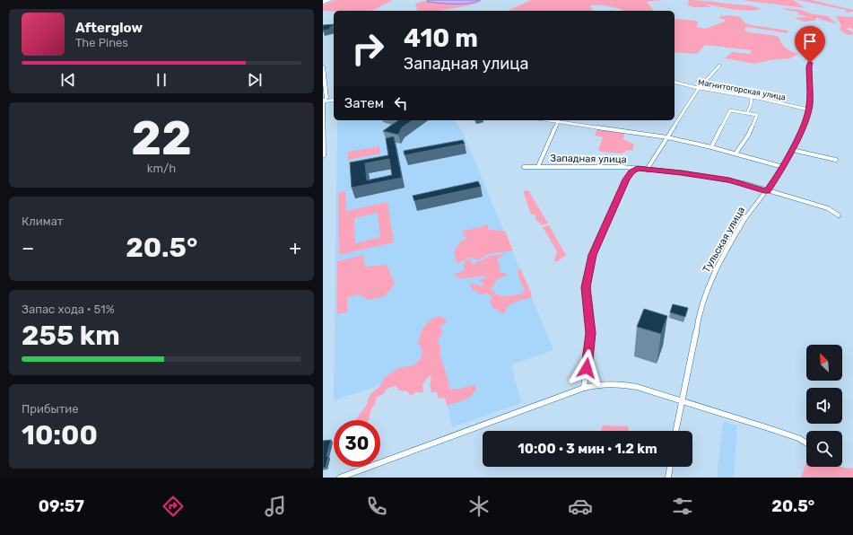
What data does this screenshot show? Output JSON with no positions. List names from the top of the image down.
{
  "streets": {
    "street": ["Магнитогорская улица", "Западная улица", "Тульская улица"]
  },
  "crossings": [
    ["Магнитогорская улица", "Тульская улица"],
    ["Западная улица", "Тульская улица"]
  ],
  "north": "top left",
  "page": {
    "turn": ["410 m", "Западная улица"],
    "song": ["Afterglow", "The Pines"],
    "then": "Затем",
    "tile": [
      ["22", "km/h"],
      "Климат",
      ["Запас хода · 51%", "255 km"],
      ["Прибытие", "10:00"]
    ],
    "heat": ["−", "20.5°", "+"],
    "limit": "30",
    "trip": "10:00 · 3 мин · 1.2 km",
    "tabs": ["09:57", "20.5°"]
  }
}
